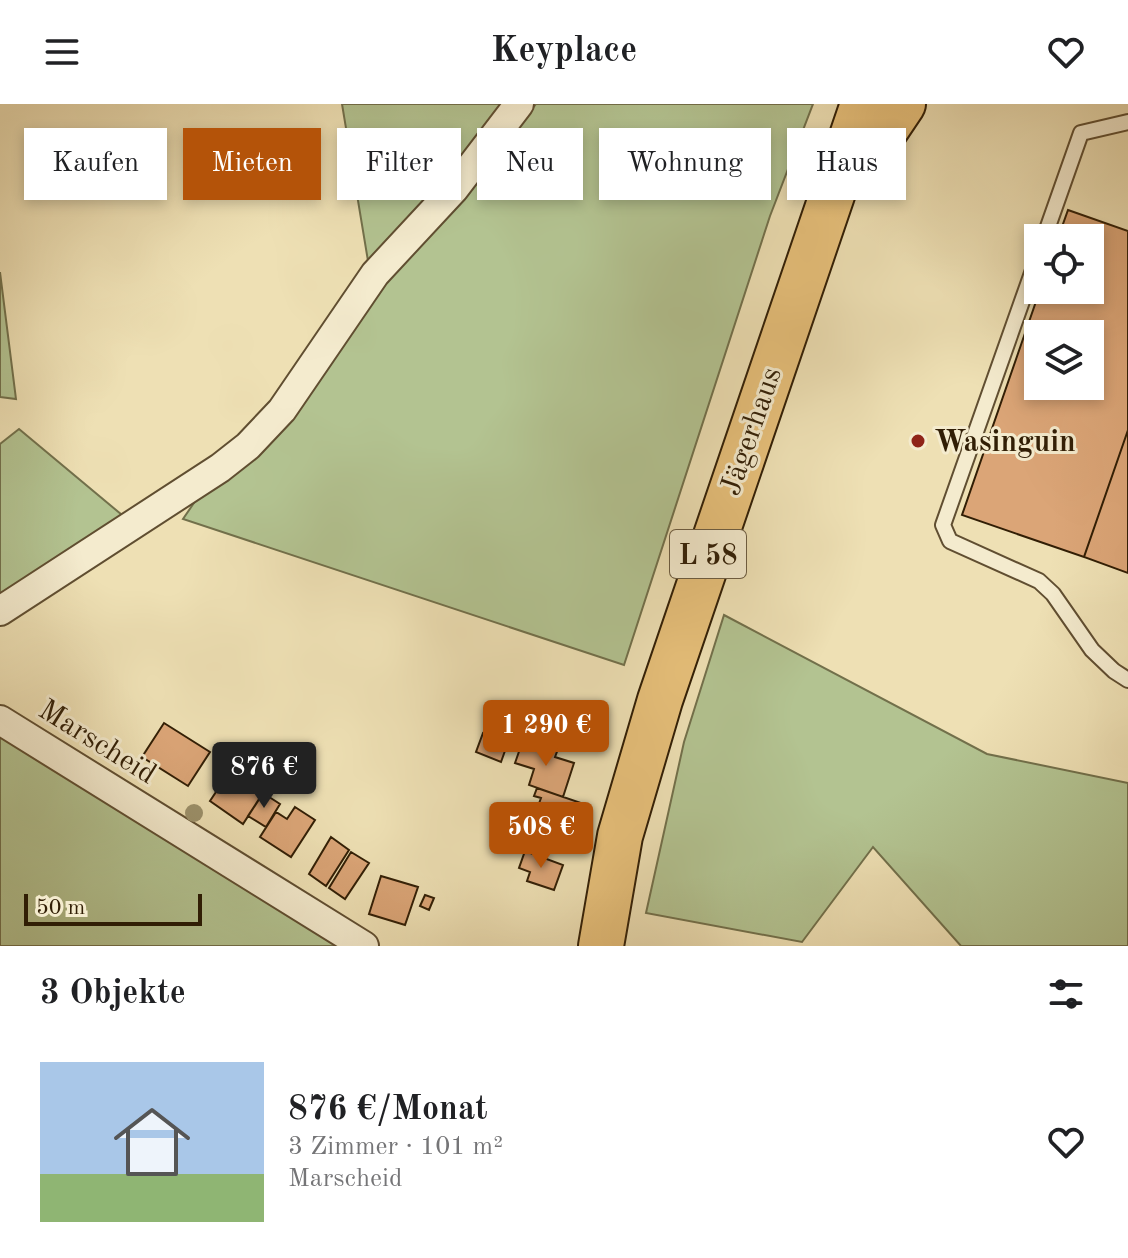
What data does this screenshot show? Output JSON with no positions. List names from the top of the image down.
{
  "streets": {
    "main road": ["Jägerhaus", "L 58"],
    "street": ["Marscheid"]
  },
  "places": ["Wasinguin"],
  "scale_bar": "50 m",
  "page": {
    "header": "Keyplace",
    "chip": [
      "Kaufen",
      "Mieten",
      "Filter",
      "Neu",
      "Wohnung",
      "Haus"
    ],
    "price": ["1 290 €", "876 €", "508 €"],
    "scale": "50 m",
    "heading": "3 Objekte",
    "list": [
      {
        "name": "876 €/Monat",
        "note": "3 Zimmer · 101 m² · Marscheid"
      }
    ]
  }
}
